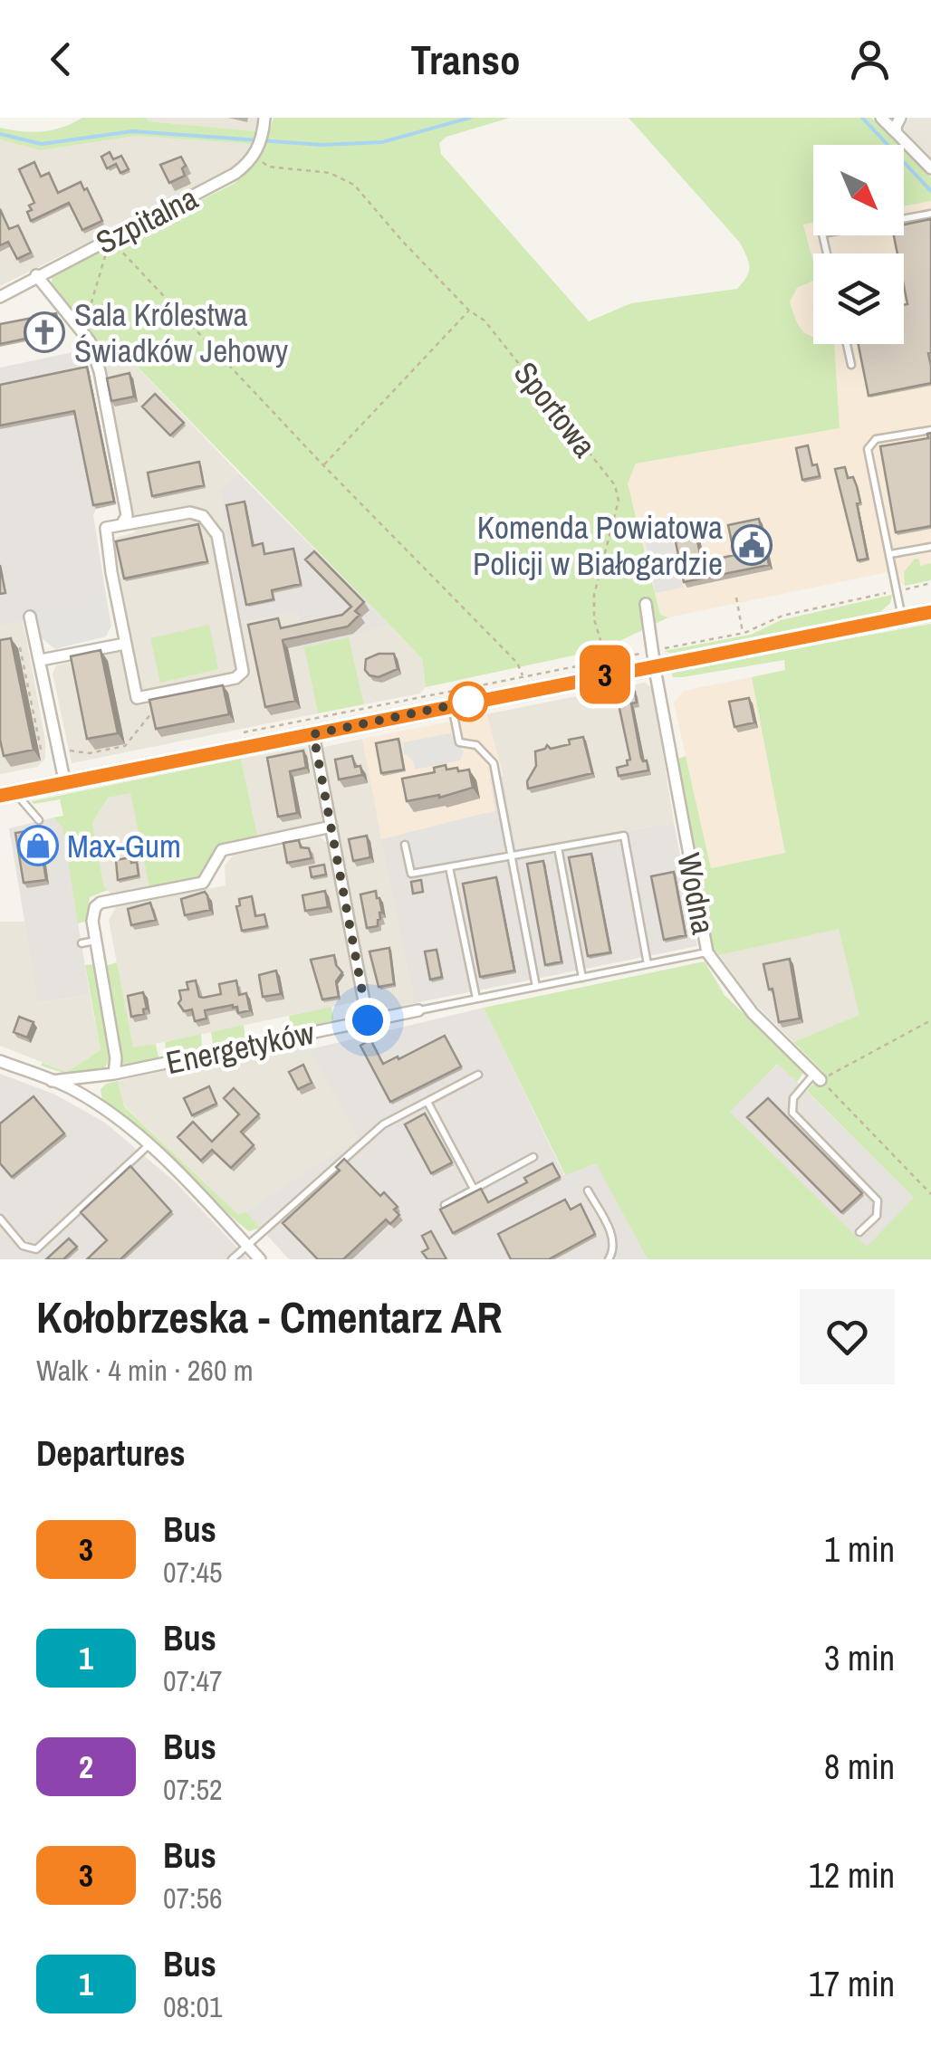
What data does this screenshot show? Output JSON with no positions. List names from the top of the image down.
{
  "streets": {
    "street": ["Szpitalna", "Wodna", "Energetyków"],
    "path": ["Sportowa"]
  },
  "crossings": [
    ["Szpitalna", "Sportowa"]
  ],
  "places": {
    "church": ["Sala Królestwa Świadków Jehowy"],
    "public building": ["Komenda Powiatowa Policji w Białogardzie"],
    "shop": ["Max-Gum"]
  },
  "lines": ["bus line 3"],
  "north": "bottom right",
  "page": {
    "header": "Transo",
    "on_map": "3",
    "heading": [
      ["Kołobrzeska - Cmentarz AR", "Walk · 4 min · 260 m"],
      "Departures"
    ],
    "list": [
      {
        "mark": "3",
        "name": "Bus",
        "note": "07:45",
        "value": "1 min"
      },
      {
        "mark": "1",
        "name": "Bus",
        "note": "07:47",
        "value": "3 min"
      },
      {
        "mark": "2",
        "name": "Bus",
        "note": "07:52",
        "value": "8 min"
      },
      {
        "mark": "3",
        "name": "Bus",
        "note": "07:56",
        "value": "12 min"
      },
      {
        "mark": "1",
        "name": "Bus",
        "note": "08:01",
        "value": "17 min"
      }
    ]
  }
}
